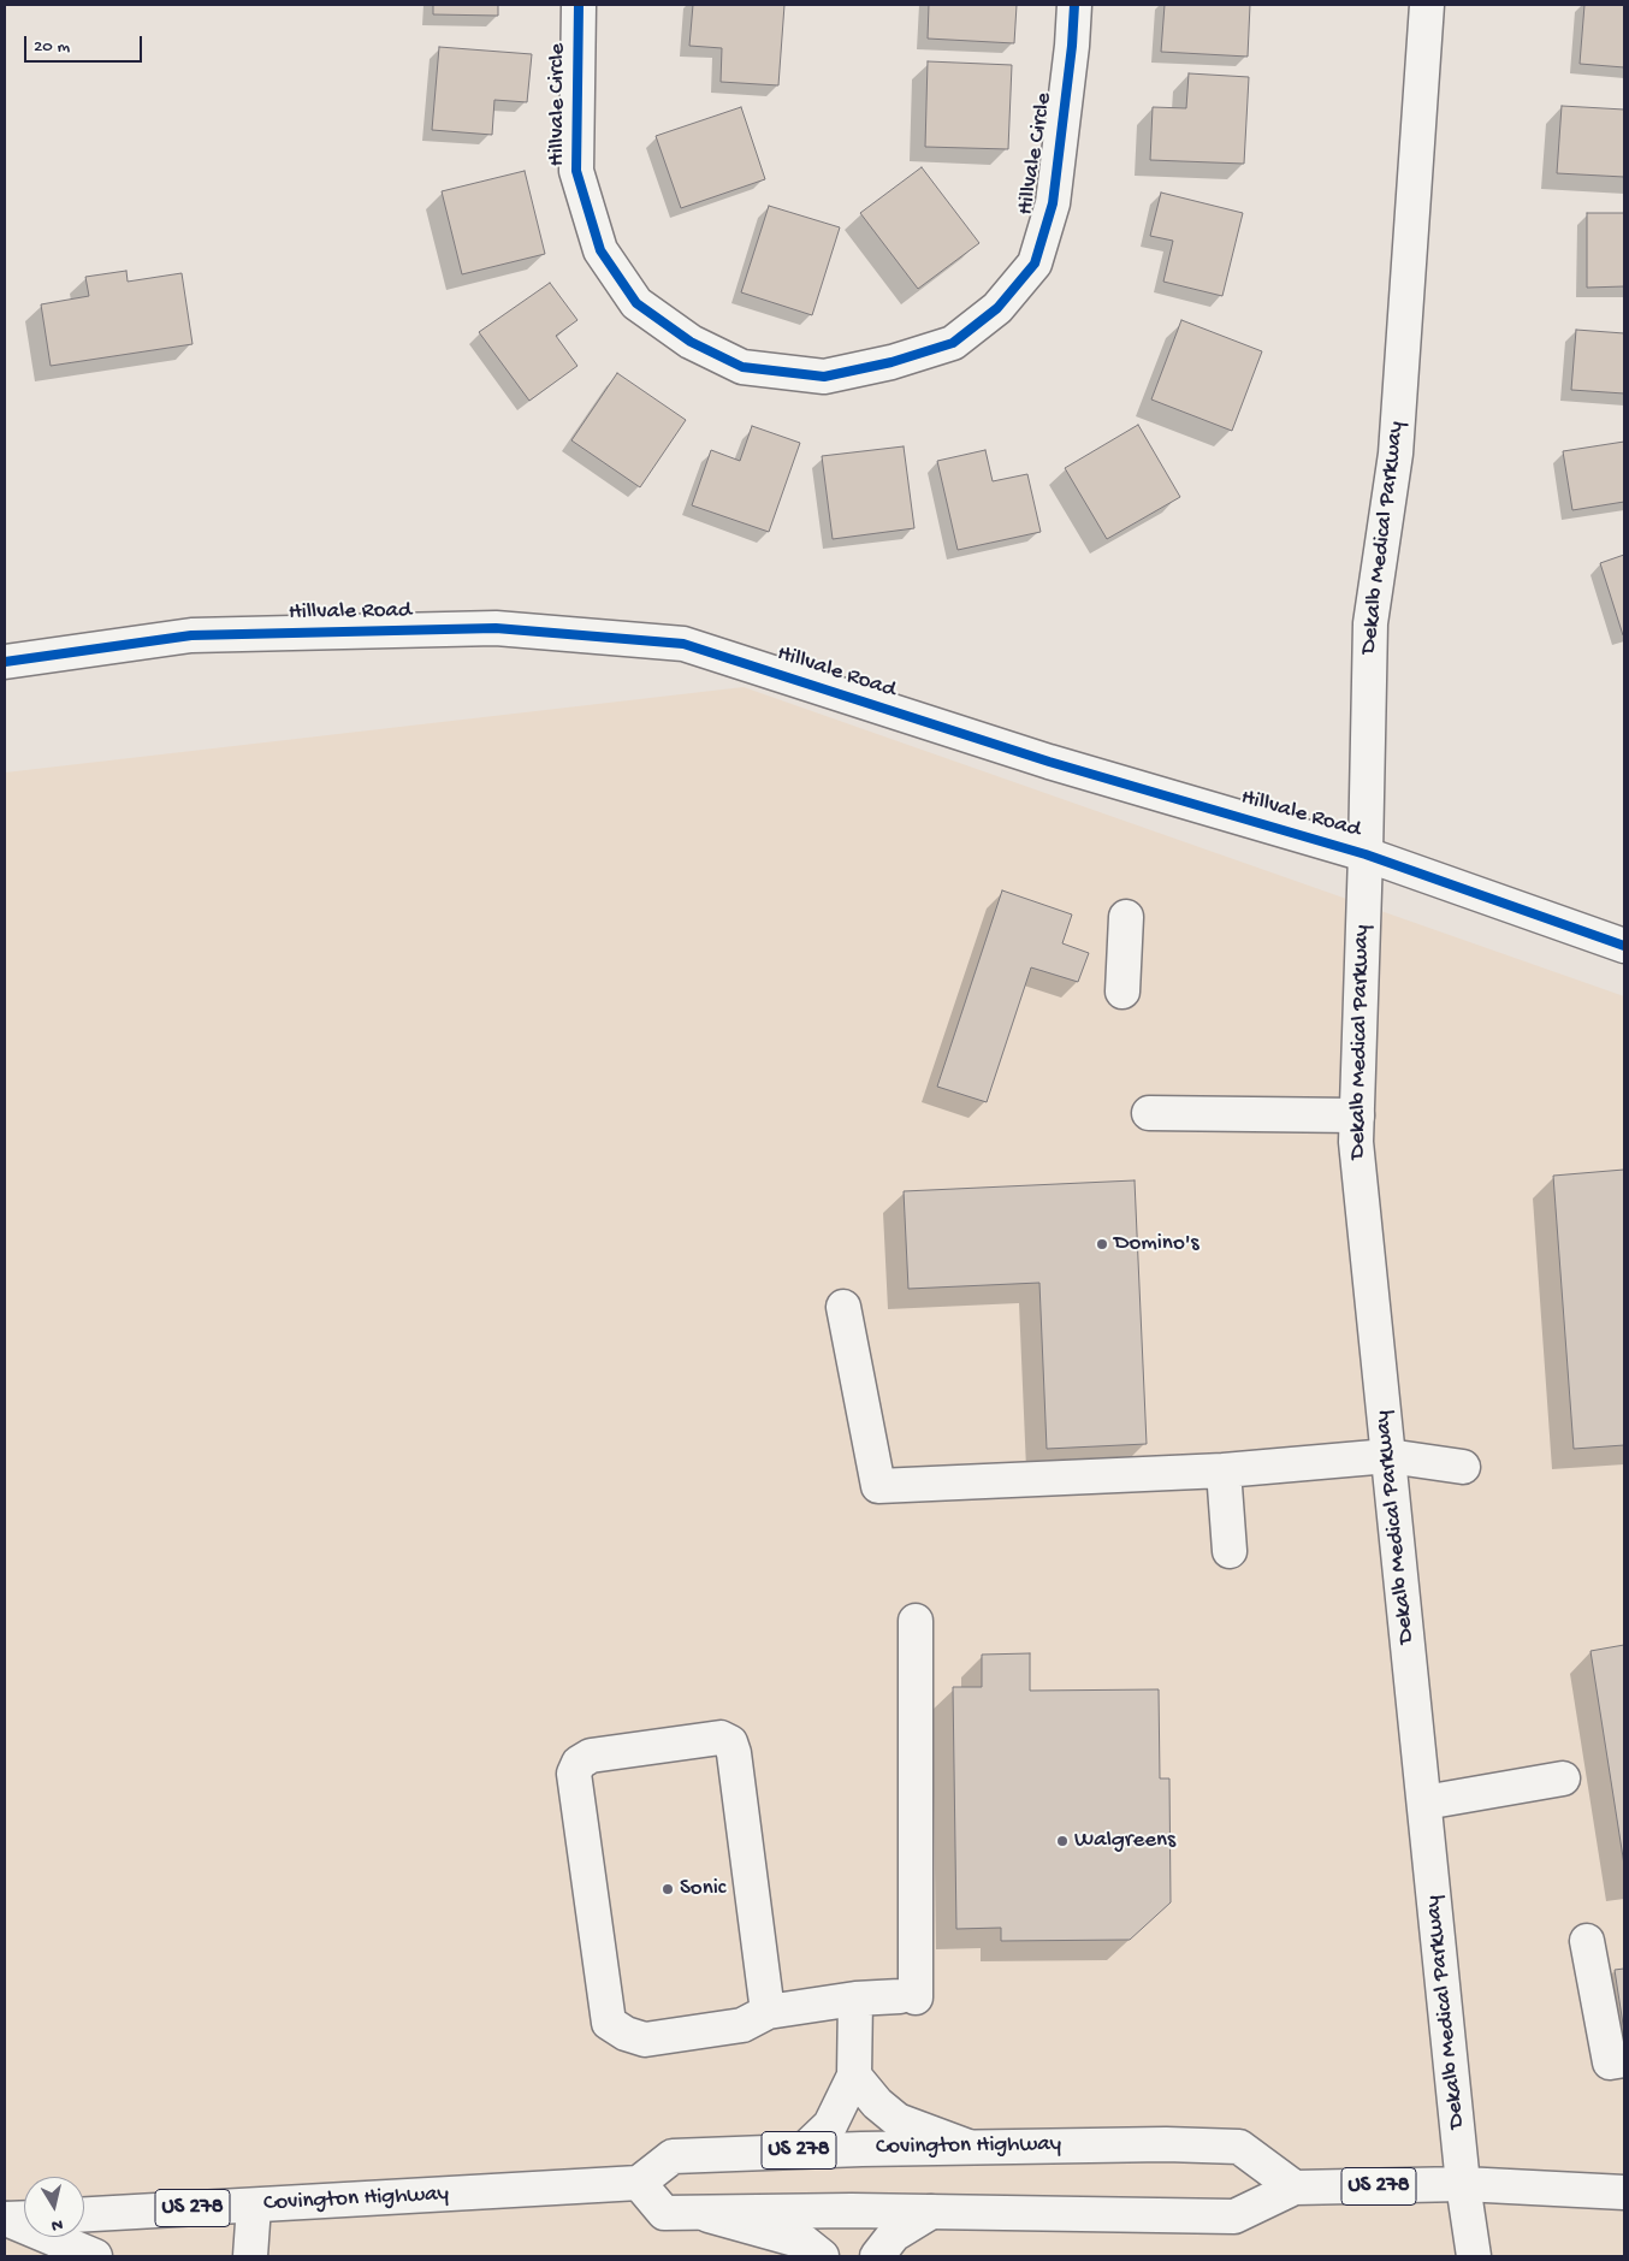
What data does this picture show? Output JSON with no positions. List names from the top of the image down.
{
  "streets": {
    "main road": [
      "Hillvale Circle",
      "Dekalb Medical Parkway",
      "Hillvale Road",
      "Covington Highway",
      "US 278"
    ]
  },
  "crossings": [
    ["Dekalb Medical Parkway", "Hillvale Road"],
    ["Dekalb Medical Parkway", "US 278"],
    ["Covington Highway", "US 278"]
  ],
  "places": ["Domino's", "Walgreens", "Sonic"],
  "scale_bar": "20 m",
  "north": "bottom"
}
